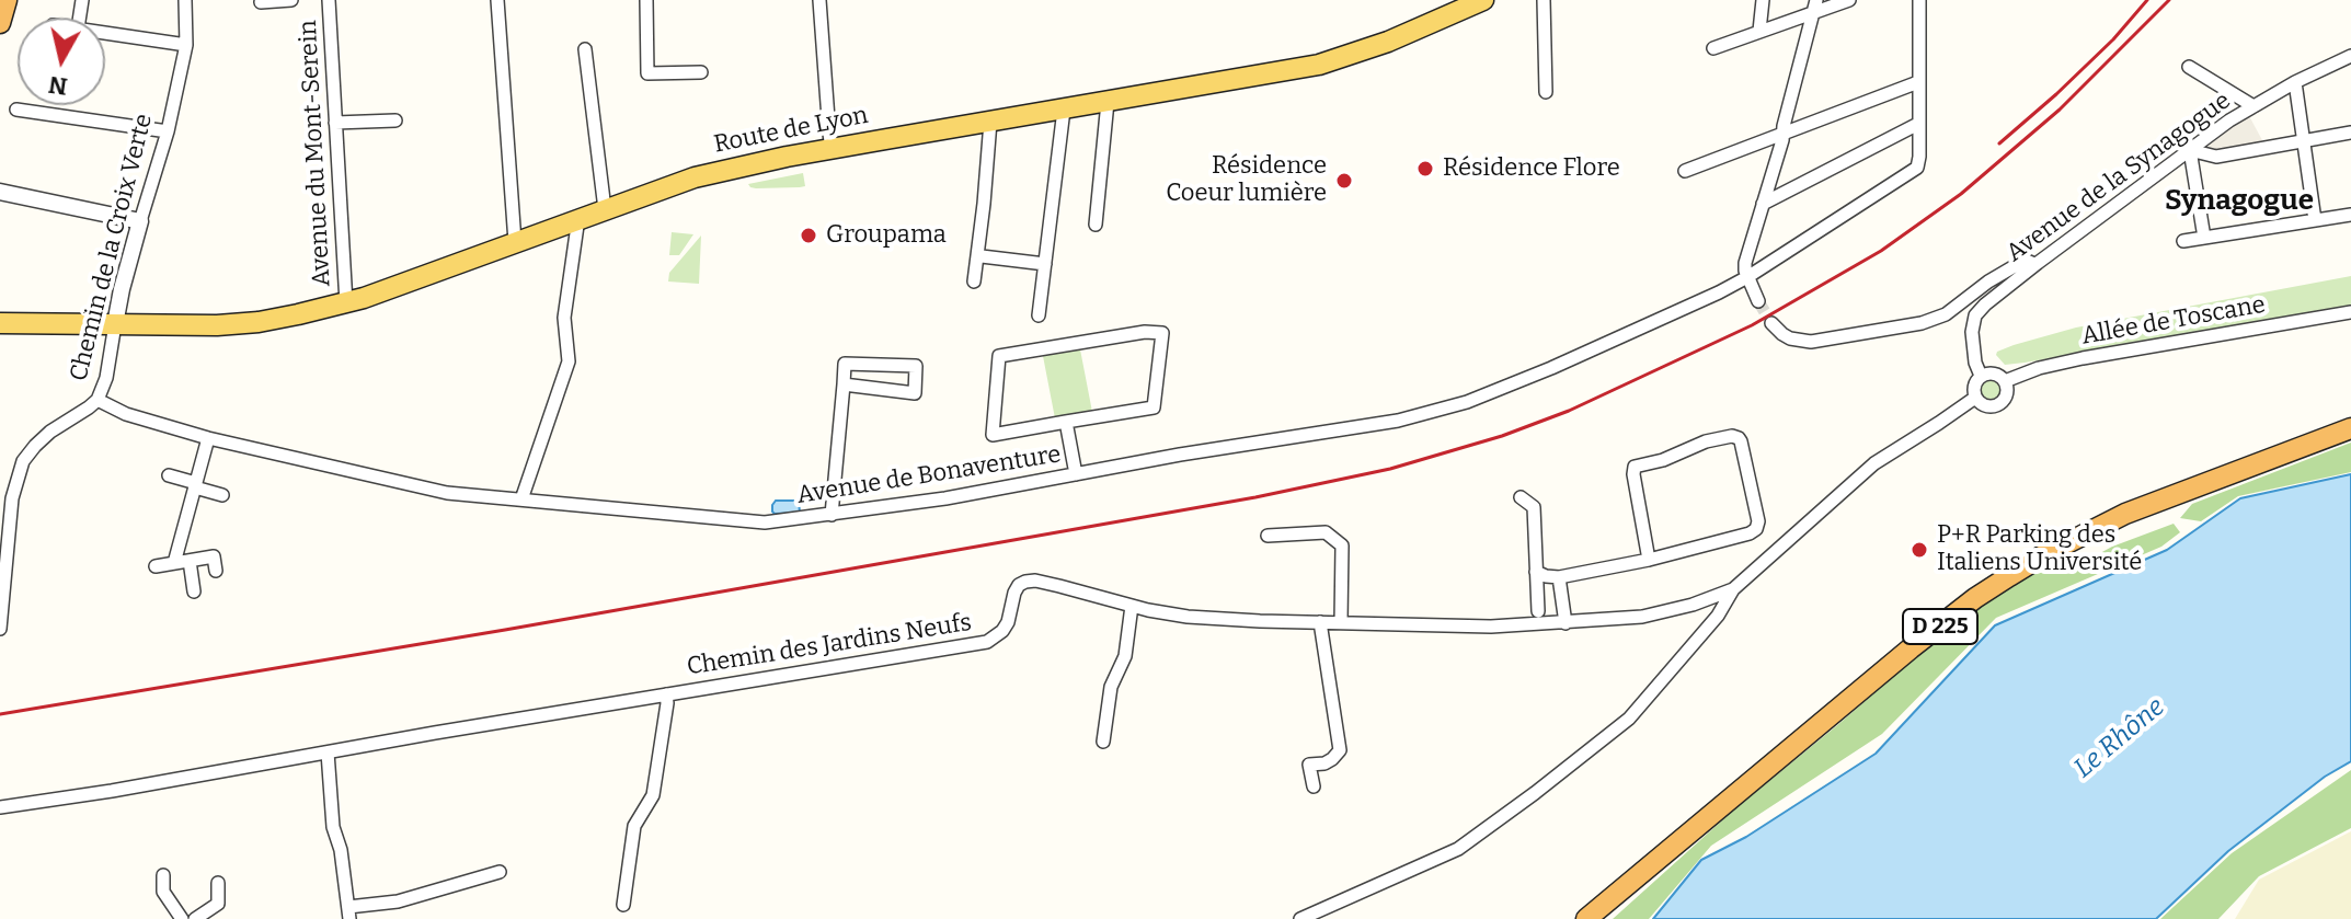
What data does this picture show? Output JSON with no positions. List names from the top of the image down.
{
  "streets": {
    "highway": ["D 225"],
    "main road": ["Route de Lyon"],
    "street": [
      "Avenue du Mont-Serein",
      "Avenue de la Synagogue",
      "Chemin de la Croix Verte",
      "Allée de Toscane",
      "Avenue de Bonaventure",
      "Chemin des Jardins Neufs"
    ]
  },
  "crossings": [
    ["Route de Lyon", "Avenue du Mont-Serein"],
    ["Route de Lyon", "Chemin de la Croix Verte"],
    ["Avenue de la Synagogue", "Allée de Toscane"],
    ["Chemin de la Croix Verte", "Avenue de Bonaventure"]
  ],
  "districts": ["Synagogue"],
  "water": ["Le Rhône"],
  "places": [
    "Résidence Flore",
    "Résidence Coeur lumière",
    "Groupama",
    "P+R Parking des Italiens Université"
  ],
  "north": "bottom"
}
